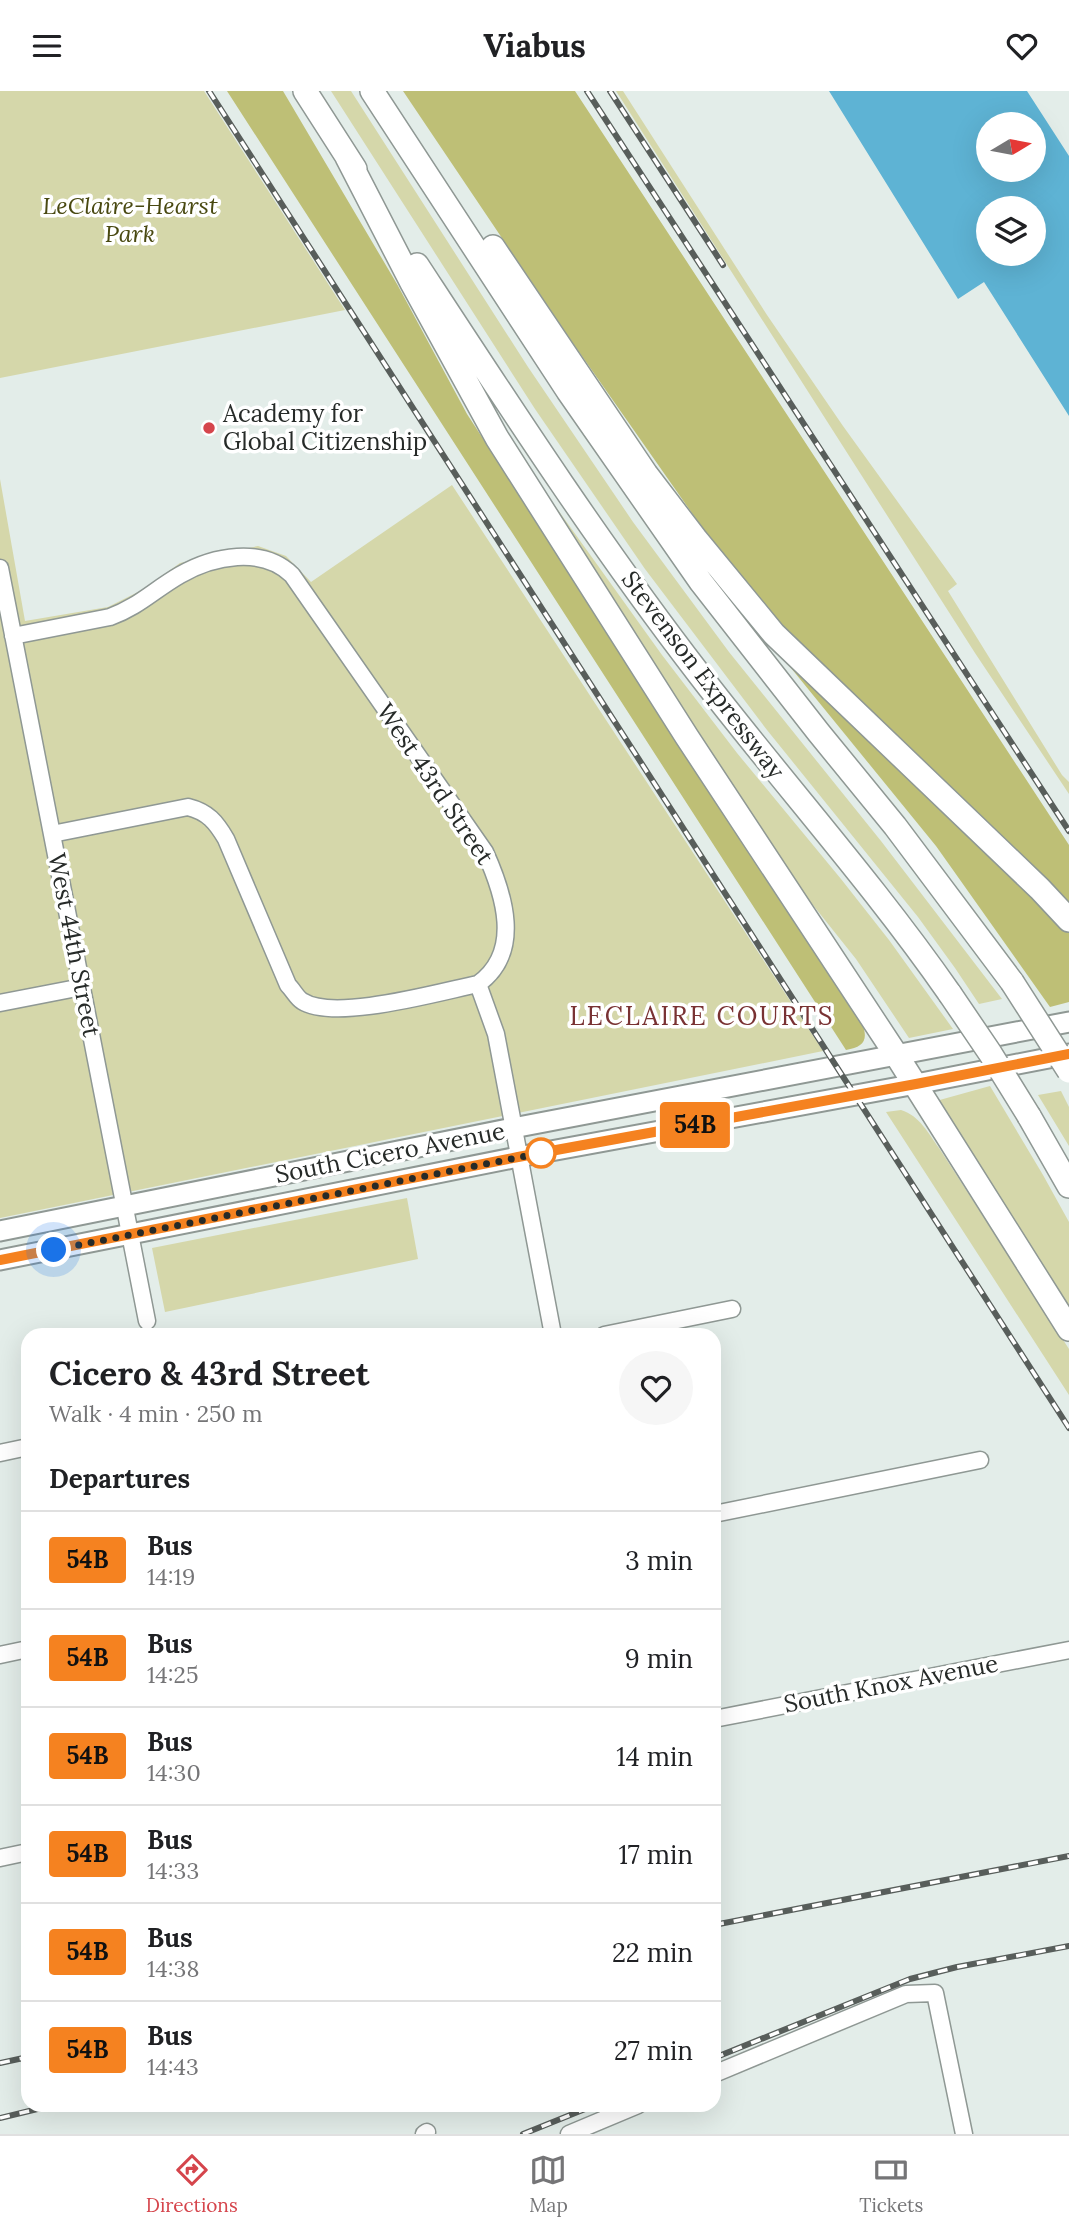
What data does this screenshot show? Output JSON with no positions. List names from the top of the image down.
{
  "streets": {
    "highway": ["Stevenson Expressway"],
    "main road": ["South Cicero Avenue"],
    "street": ["West 43rd Street", "West 44th Street", "South Knox Avenue"]
  },
  "crossings": [
    ["West 43rd Street", "West 44th Street"],
    ["West 44th Street", "South Cicero Avenue"]
  ],
  "districts": ["LECLAIRE COURTS"],
  "parks": ["LeClaire-Hearst Park"],
  "places": ["Academy for Global Citizenship"],
  "lines": ["bus line 54B"],
  "north": "right",
  "page": {
    "header": "Viabus",
    "on_map": "54B",
    "heading": [
      ["Cicero & 43rd Street", "Walk · 4 min · 250 m"],
      "Departures"
    ],
    "list": [
      {
        "mark": "54B",
        "name": "Bus",
        "note": "14:19",
        "value": "3 min"
      },
      {
        "mark": "54B",
        "name": "Bus",
        "note": "14:25",
        "value": "9 min"
      },
      {
        "mark": "54B",
        "name": "Bus",
        "note": "14:30",
        "value": "14 min"
      },
      {
        "mark": "54B",
        "name": "Bus",
        "note": "14:33",
        "value": "17 min"
      },
      {
        "mark": "54B",
        "name": "Bus",
        "note": "14:38",
        "value": "22 min"
      },
      {
        "mark": "54B",
        "name": "Bus",
        "note": "14:43",
        "value": "27 min"
      }
    ],
    "tabs": ["Directions", "Map", "Tickets"]
  }
}
